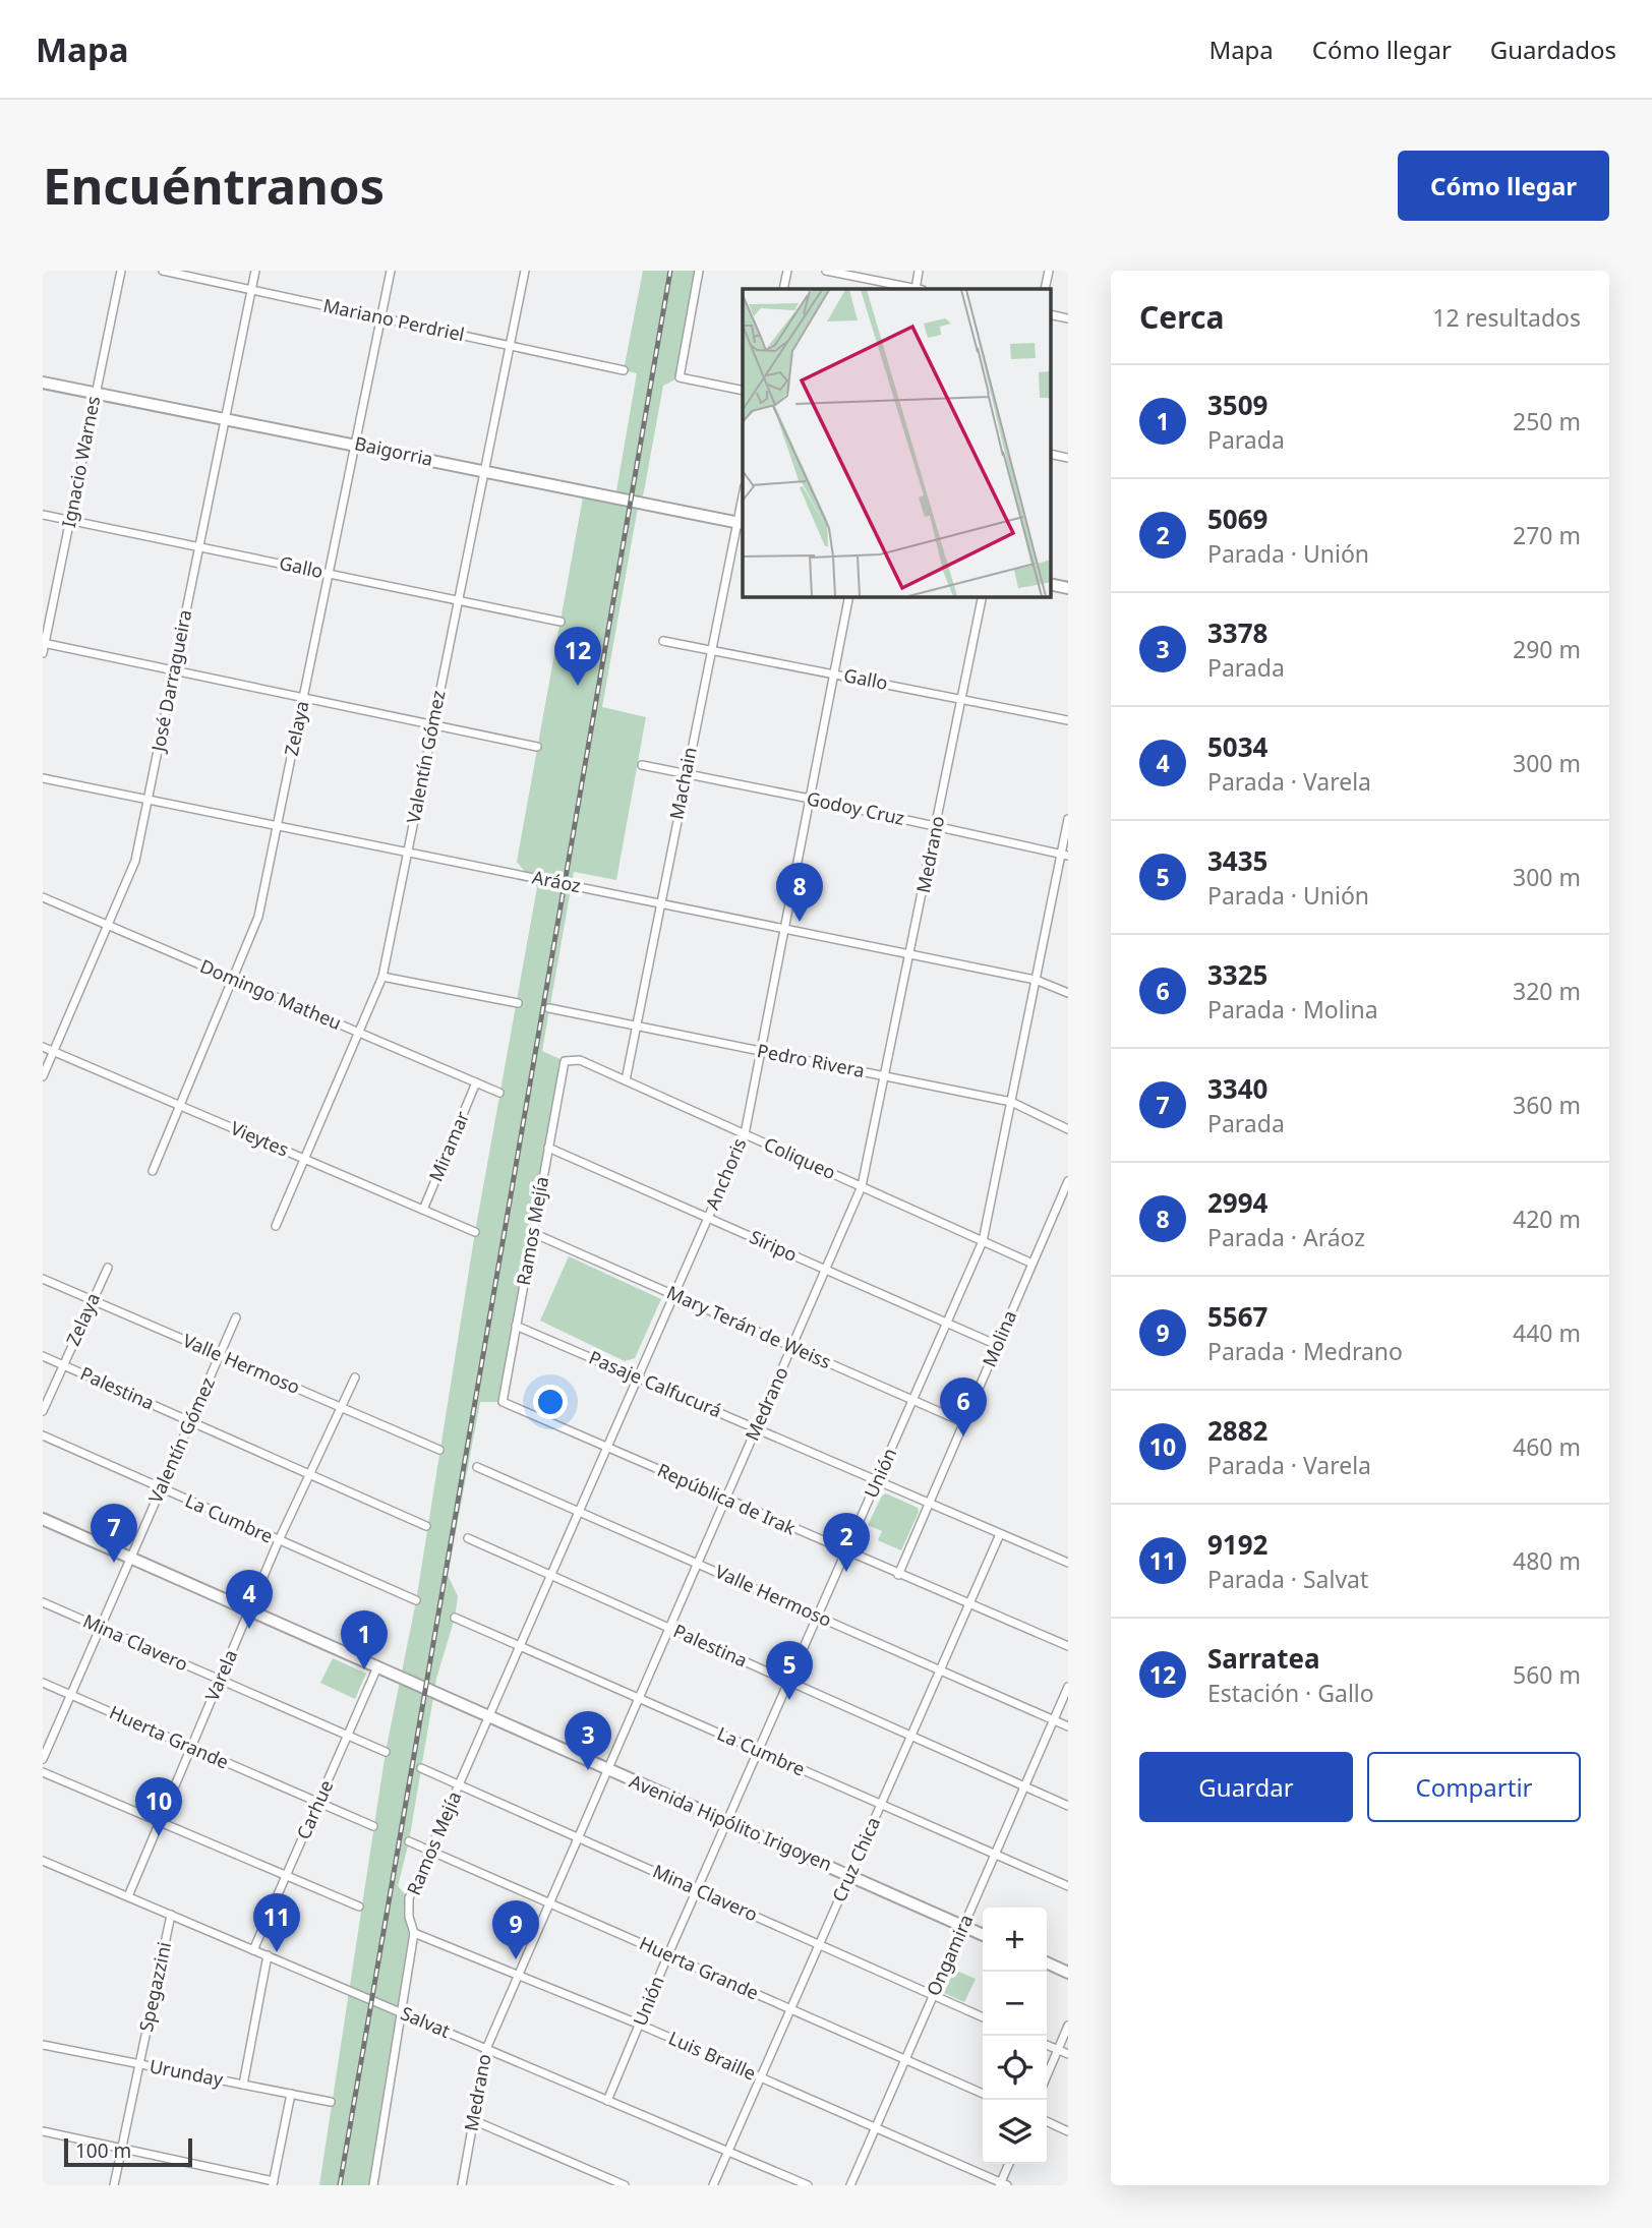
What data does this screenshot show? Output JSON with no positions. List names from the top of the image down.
{
  "streets": {
    "street": [
      "Mariano Perdriel",
      "Baigorria",
      "Ignacio Warnes",
      "Gallo",
      "José Darragueira",
      "Zelaya",
      "Valentín Gómez",
      "Machain",
      "Godoy Cruz",
      "Medrano",
      "Aráoz",
      "Domingo Matheu",
      "Pedro Rivera",
      "Vieytes",
      "Miramar",
      "Coliqueo",
      "Anchoris",
      "Ramos Mejía",
      "Siripo",
      "Mary Terán de Weiss",
      "Molina",
      "Valle Hermoso",
      "Pasaje Calfucurá",
      "Palestina",
      "Unión",
      "República de Irak",
      "La Cumbre",
      "Mina Clavero",
      "Varela",
      "Huerta Grande",
      "Carhue",
      "Avenida Hipólito Irigoyen",
      "Cruz Chica",
      "Ongamira",
      "Spegazzini",
      "Salvat",
      "Luis Braille",
      "Urunday"
    ]
  },
  "crossings": [
    ["Mariano Perdriel", "José Darragueira"],
    ["Mariano Perdriel", "Zelaya"],
    ["Mariano Perdriel", "Valentín Gómez"],
    ["Baigorria", "Ignacio Warnes"],
    ["Baigorria", "José Darragueira"],
    ["Baigorria", "Zelaya"],
    ["Baigorria", "Valentín Gómez"],
    ["Baigorria", "Machain"],
    ["Ignacio Warnes", "Gallo"],
    ["Gallo", "José Darragueira"],
    ["Gallo", "Zelaya"],
    ["Gallo", "Valentín Gómez"],
    ["Gallo", "Machain"],
    ["Gallo", "Medrano"],
    ["Gallo", "Anchoris"],
    ["José Darragueira", "Aráoz"],
    ["José Darragueira", "Domingo Matheu"],
    ["José Darragueira", "Vieytes"],
    ["Zelaya", "Aráoz"],
    ["Zelaya", "Domingo Matheu"],
    ["Zelaya", "Vieytes"],
    ["Zelaya", "Valle Hermoso"],
    ["Zelaya", "Palestina"],
    ["Valentín Gómez", "Aráoz"],
    ["Valentín Gómez", "Domingo Matheu"],
    ["Valentín Gómez", "Vieytes"],
    ["Valentín Gómez", "Valle Hermoso"],
    ["Valentín Gómez", "Palestina"],
    ["Valentín Gómez", "La Cumbre"],
    ["Valentín Gómez", "Mina Clavero"],
    ["Valentín Gómez", "Huerta Grande"],
    ["Valentín Gómez", "Avenida Hipólito Irigoyen"],
    ["Machain", "Godoy Cruz"],
    ["Machain", "Aráoz"],
    ["Machain", "Pedro Rivera"],
    ["Machain", "Coliqueo"],
    ["Godoy Cruz", "Medrano"],
    ["Godoy Cruz", "Anchoris"],
    ["Godoy Cruz", "Unión"],
    ["Medrano", "Aráoz"],
    ["Medrano", "Pedro Rivera"],
    ["Medrano", "Coliqueo"],
    ["Medrano", "Siripo"],
    ["Medrano", "Mary Terán de Weiss"],
    ["Medrano", "Valle Hermoso"],
    ["Medrano", "Pasaje Calfucurá"],
    ["Medrano", "Palestina"],
    ["Medrano", "República de Irak"],
    ["Medrano", "La Cumbre"],
    ["Medrano", "Mina Clavero"],
    ["Medrano", "Huerta Grande"],
    ["Medrano", "Avenida Hipólito Irigoyen"],
    ["Medrano", "Salvat"],
    ["Medrano", "Luis Braille"],
    ["Aráoz", "Anchoris"],
    ["Aráoz", "Unión"],
    ["Domingo Matheu", "Miramar"],
    ["Pedro Rivera", "Anchoris"],
    ["Pedro Rivera", "Unión"],
    ["Vieytes", "Miramar"],
    ["Coliqueo", "Anchoris"],
    ["Coliqueo", "Ramos Mejía"],
    ["Coliqueo", "Molina"],
    ["Coliqueo", "Unión"],
    ["Anchoris", "Ramos Mejía"],
    ["Anchoris", "Siripo"],
    ["Anchoris", "Mary Terán de Weiss"],
    ["Anchoris", "Valle Hermoso"],
    ["Anchoris", "Pasaje Calfucurá"],
    ["Anchoris", "Palestina"],
    ["Anchoris", "República de Irak"],
    ["Anchoris", "La Cumbre"],
    ["Anchoris", "Avenida Hipólito Irigoyen"],
    ["Ramos Mejía", "Siripo"],
    ["Ramos Mejía", "Mary Terán de Weiss"],
    ["Ramos Mejía", "Pasaje Calfucurá"],
    ["Ramos Mejía", "República de Irak"],
    ["Ramos Mejía", "Mina Clavero"],
    ["Ramos Mejía", "Huerta Grande"],
    ["Ramos Mejía", "Avenida Hipólito Irigoyen"],
    ["Ramos Mejía", "Salvat"],
    ["Ramos Mejía", "Luis Braille"],
    ["Siripo", "Molina"],
    ["Siripo", "Unión"],
    ["Mary Terán de Weiss", "Molina"],
    ["Mary Terán de Weiss", "Unión"],
    ["Molina", "Pasaje Calfucurá"],
    ["Molina", "República de Irak"],
    ["Valle Hermoso", "Unión"],
    ["Valle Hermoso", "Varela"],
    ["Valle Hermoso", "Cruz Chica"],
    ["Valle Hermoso", "Ongamira"],
    ["Pasaje Calfucurá", "Unión"],
    ["Pasaje Calfucurá", "Cruz Chica"],
    ["Palestina", "Unión"],
    ["Palestina", "Varela"],
    ["Palestina", "Cruz Chica"],
    ["Palestina", "Ongamira"],
    ["Unión", "República de Irak"],
    ["Unión", "La Cumbre"],
    ["Unión", "Mina Clavero"],
    ["Unión", "Huerta Grande"],
    ["Unión", "Avenida Hipólito Irigoyen"],
    ["Unión", "Salvat"],
    ["Unión", "Luis Braille"],
    ["República de Irak", "Cruz Chica"],
    ["La Cumbre", "Varela"],
    ["La Cumbre", "Cruz Chica"],
    ["La Cumbre", "Ongamira"],
    ["Mina Clavero", "Varela"],
    ["Mina Clavero", "Carhue"],
    ["Mina Clavero", "Cruz Chica"],
    ["Mina Clavero", "Ongamira"],
    ["Varela", "Huerta Grande"],
    ["Varela", "Avenida Hipólito Irigoyen"],
    ["Varela", "Salvat"],
    ["Huerta Grande", "Carhue"],
    ["Huerta Grande", "Cruz Chica"],
    ["Huerta Grande", "Ongamira"],
    ["Carhue", "Avenida Hipólito Irigoyen"],
    ["Carhue", "Salvat"],
    ["Avenida Hipólito Irigoyen", "Cruz Chica"],
    ["Avenida Hipólito Irigoyen", "Ongamira"],
    ["Cruz Chica", "Salvat"],
    ["Cruz Chica", "Luis Braille"],
    ["Ongamira", "Luis Braille"],
    ["Spegazzini", "Salvat"],
    ["Spegazzini", "Urunday"]
  ],
  "scale_bar": "100 m",
  "page": {
    "header": "Mapa",
    "nav": ["Mapa", "Cómo llegar", "Guardados"],
    "buttons": [
      "Cómo llegar",
      ["Guardar", "Compartir"]
    ],
    "title": "Encuéntranos",
    "heading": ["Cerca", "12 resultados"],
    "list": [
      {
        "mark": "1",
        "name": "3509",
        "note": "Parada",
        "value": "250 m"
      },
      {
        "mark": "2",
        "name": "5069",
        "note": "Parada · Unión",
        "value": "270 m"
      },
      {
        "mark": "3",
        "name": "3378",
        "note": "Parada",
        "value": "290 m"
      },
      {
        "mark": "4",
        "name": "5034",
        "note": "Parada · Varela",
        "value": "300 m"
      },
      {
        "mark": "5",
        "name": "3435",
        "note": "Parada · Unión",
        "value": "300 m"
      },
      {
        "mark": "6",
        "name": "3325",
        "note": "Parada · Molina",
        "value": "320 m"
      },
      {
        "mark": "7",
        "name": "3340",
        "note": "Parada",
        "value": "360 m"
      },
      {
        "mark": "8",
        "name": "2994",
        "note": "Parada · Aráoz",
        "value": "420 m"
      },
      {
        "mark": "9",
        "name": "5567",
        "note": "Parada · Medrano",
        "value": "440 m"
      },
      {
        "mark": "10",
        "name": "2882",
        "note": "Parada · Varela",
        "value": "460 m"
      },
      {
        "mark": "11",
        "name": "9192",
        "note": "Parada · Salvat",
        "value": "480 m"
      },
      {
        "mark": "12",
        "name": "Sarratea",
        "note": "Estación · Gallo",
        "value": "560 m"
      }
    ],
    "pins": [
      "12",
      "8",
      "6",
      "7",
      "2",
      "4",
      "1",
      "5",
      "3",
      "10",
      "11",
      "9"
    ],
    "map_buttons": ["+", "−"],
    "scale": "100 m"
  }
}
